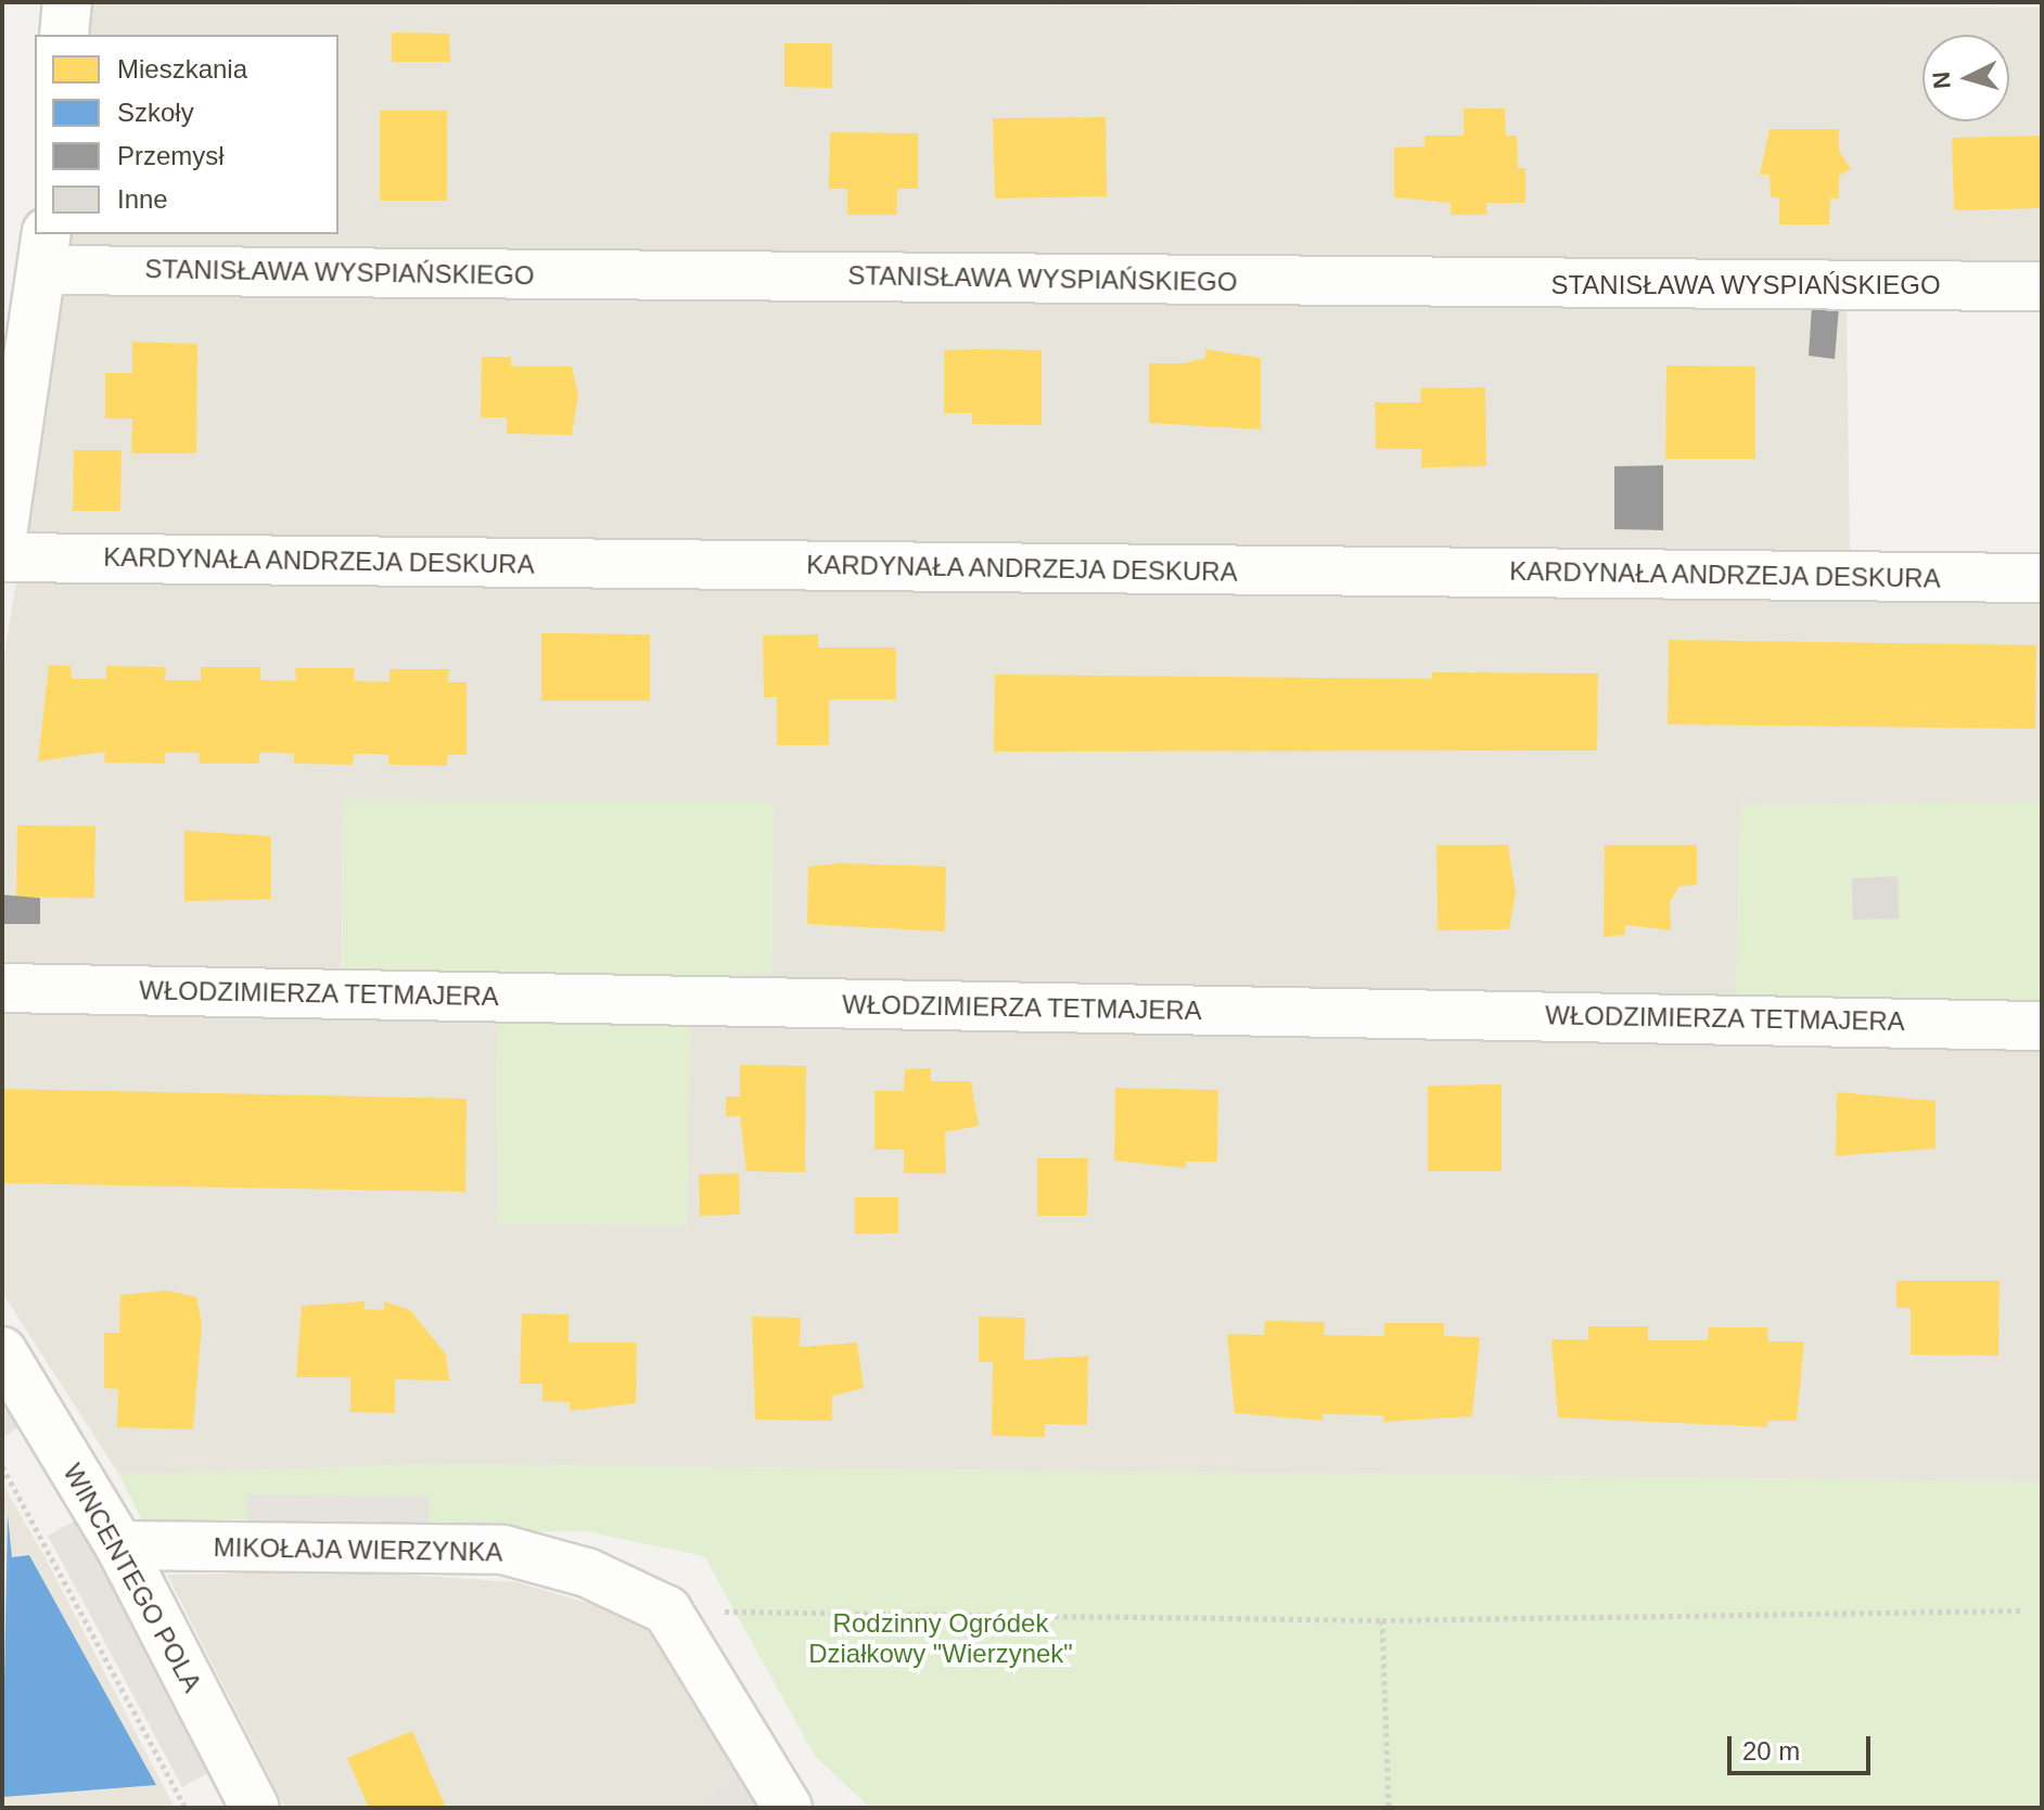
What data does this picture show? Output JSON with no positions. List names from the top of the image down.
{
  "streets": {
    "street": [
      "STANISŁAWA WYSPIAŃSKIEGO",
      "KARDYNAŁA ANDRZEJA DESKURA",
      "WŁODZIMIERZA TETMAJERA",
      "MIKOŁAJA WIERZYNKA",
      "WINCENTEGO POLA"
    ]
  },
  "crossings": [
    ["MIKOŁAJA WIERZYNKA", "WINCENTEGO POLA"]
  ],
  "parks": ["Rodzinny Ogródek Działkowy \"Wierzynek\""],
  "legend": [
    "Mieszkania",
    "Szkoły",
    "Przemysł",
    "Inne"
  ],
  "scale_bar": "20 m",
  "north": "left"
}
